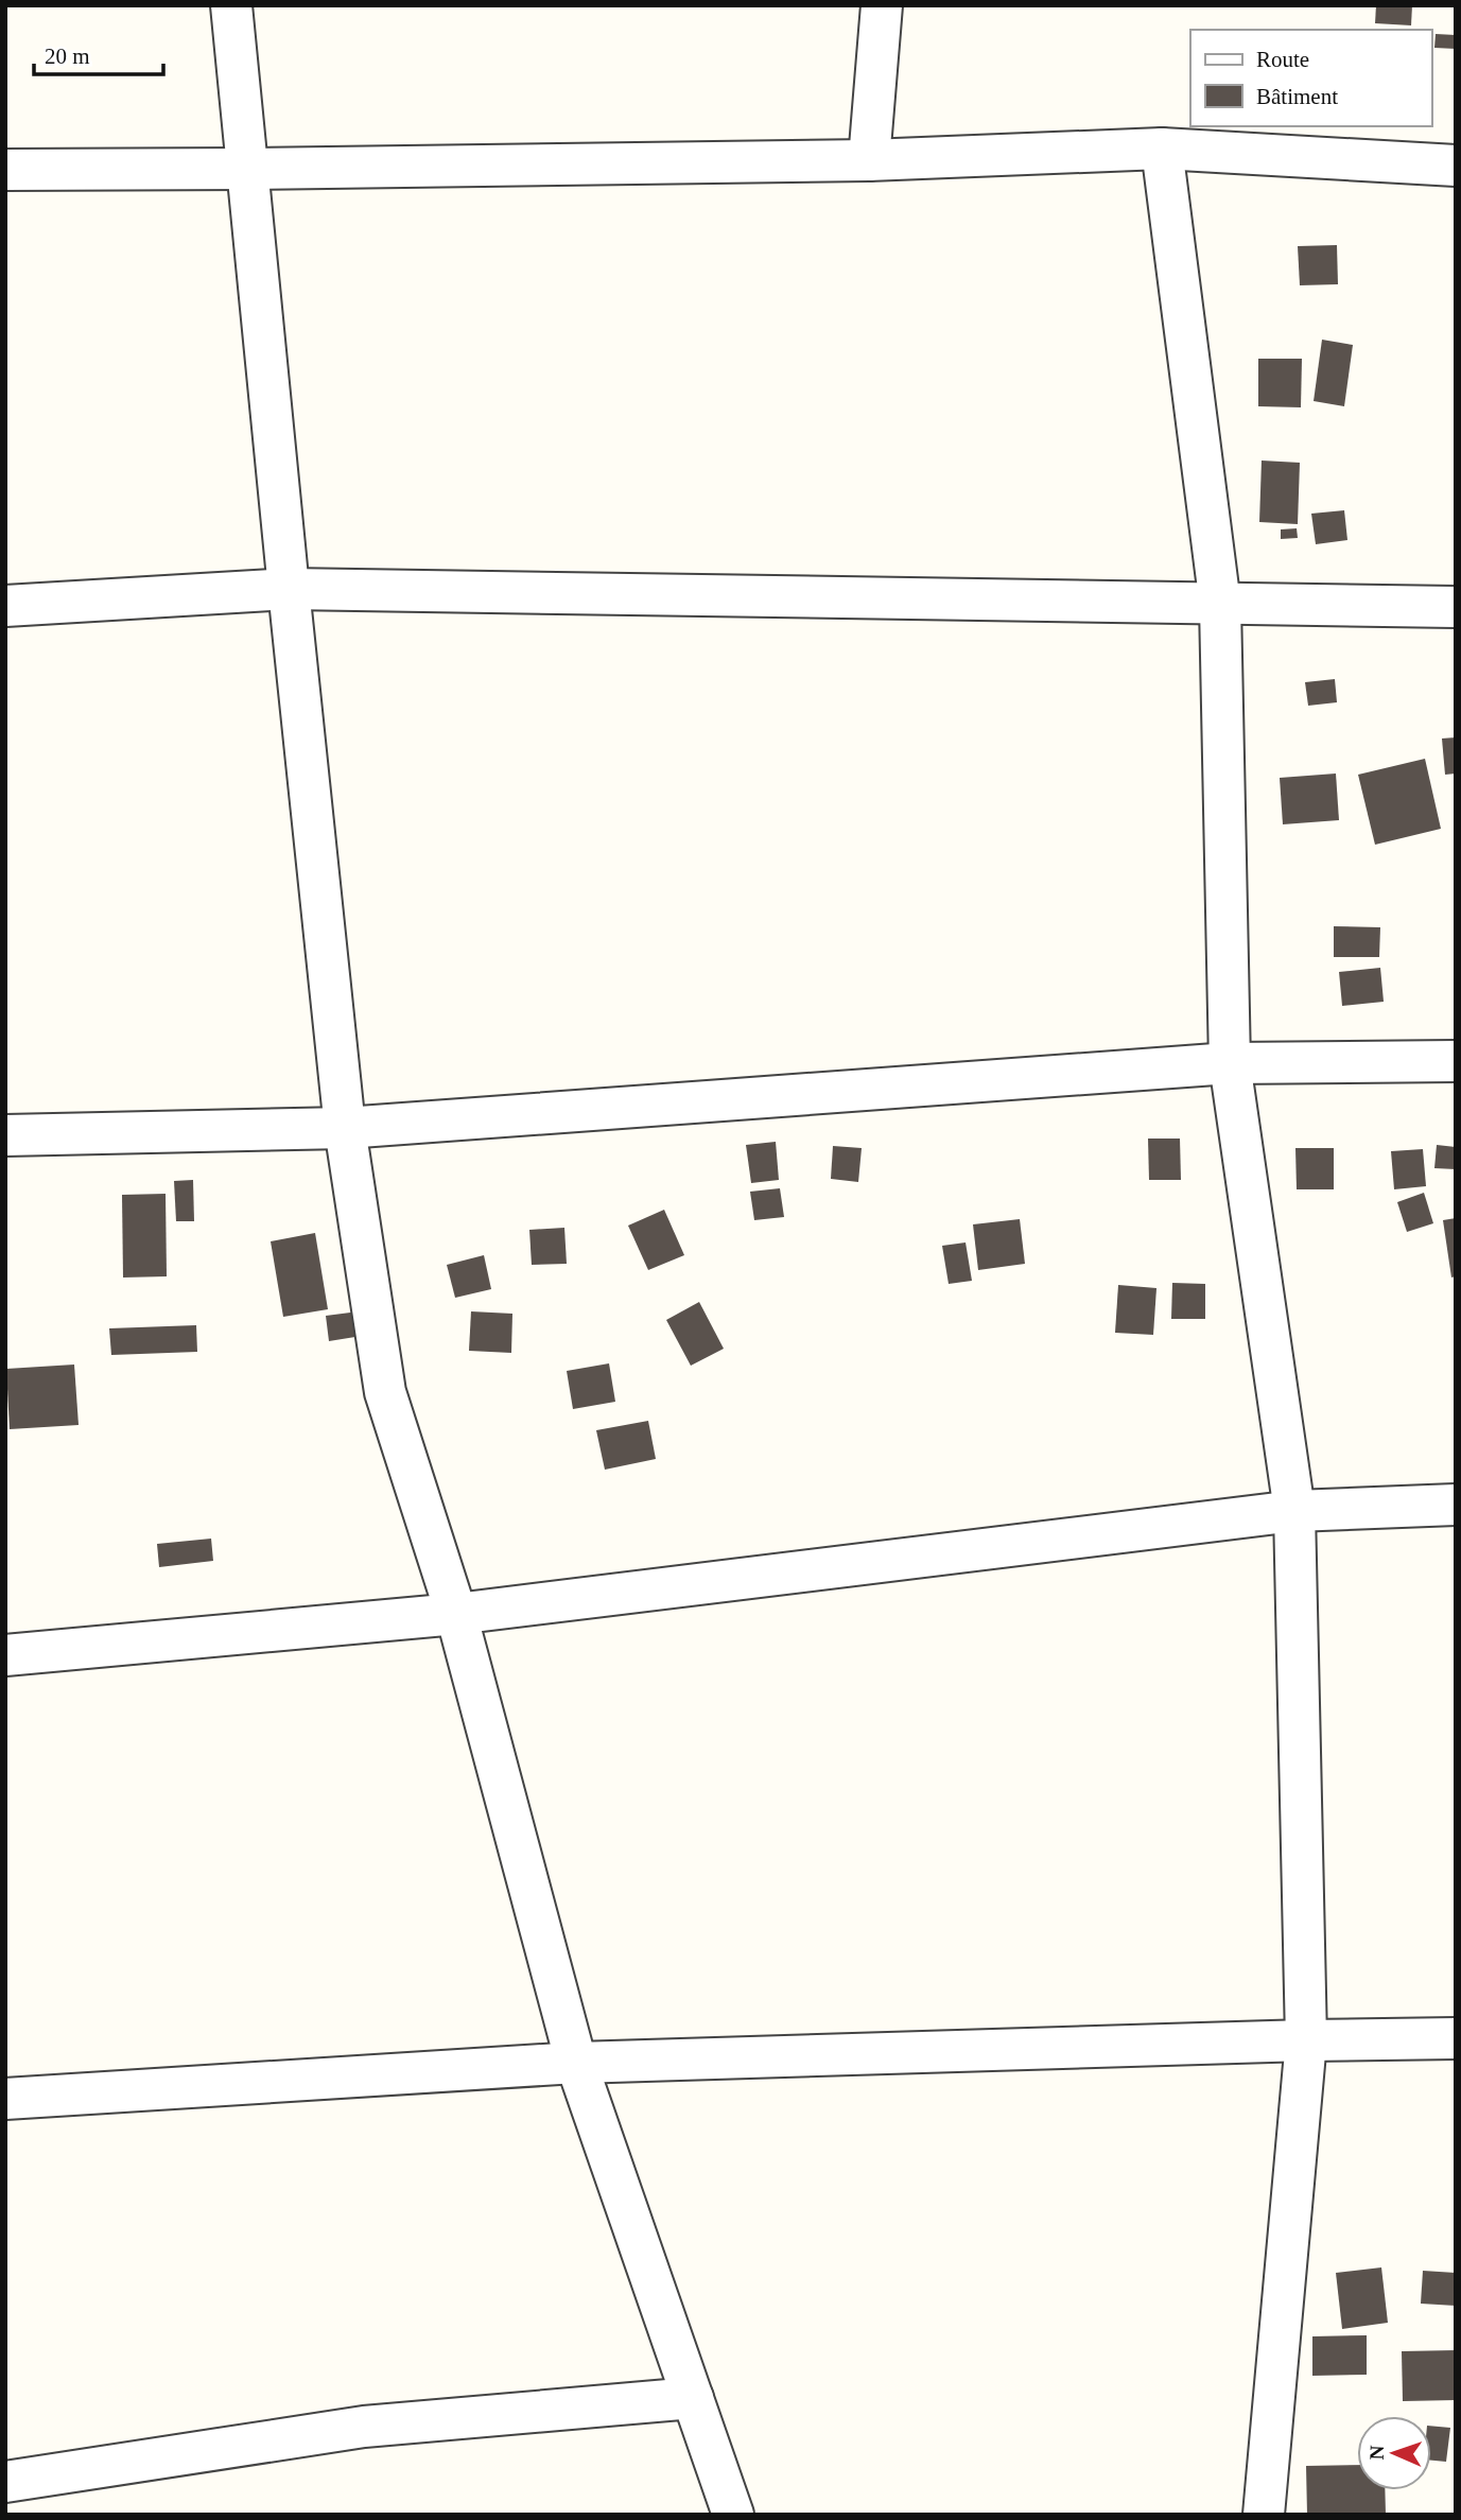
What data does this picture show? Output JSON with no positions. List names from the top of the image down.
{
  "legend": ["Route", "Bâtiment"],
  "scale_bar": "20 m",
  "north": "left"
}
